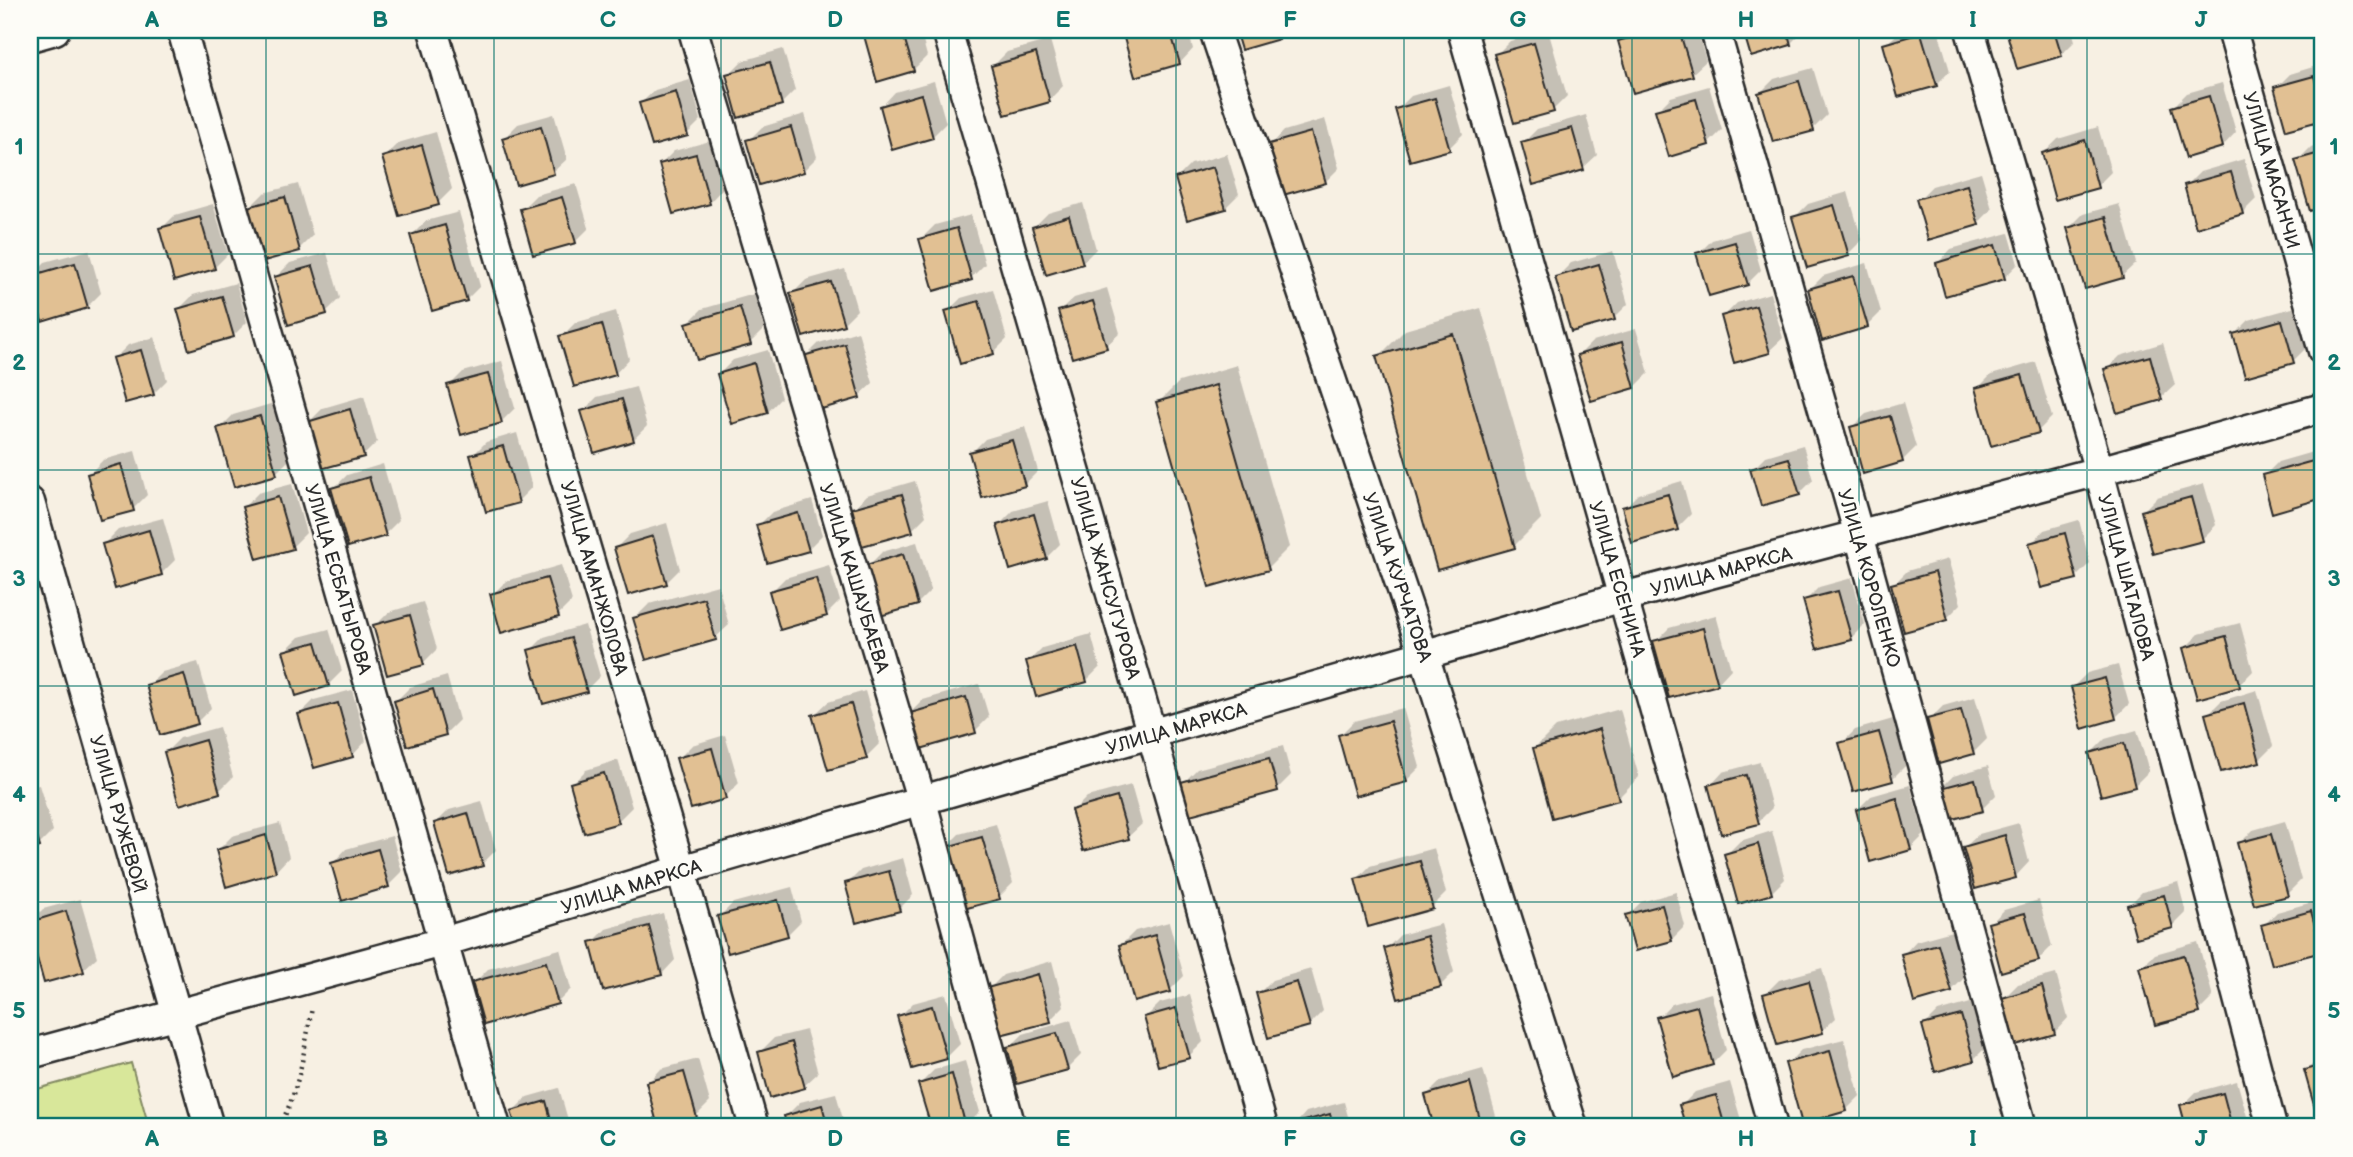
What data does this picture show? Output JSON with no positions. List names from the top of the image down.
{
  "streets": {
    "street": [
      "УЛИЦА МАСАНЧИ",
      "УЛИЦА МАРКСА",
      "УЛИЦА КУРЧАТОВА",
      "УЛИЦА ШАТАЛОВА",
      "УЛИЦА АМАНЖОЛОВА",
      "УЛИЦА КАШАУБАЕВА",
      "УЛИЦА ЖАНСУГУРОВА",
      "УЛИЦА КОРОЛЕНКО",
      "УЛИЦА ЕСБАТЫРОВА",
      "УЛИЦА ЕСЕНИНА",
      "УЛИЦА РУЖЕВОЙ"
    ]
  },
  "crossings": [
    ["УЛИЦА МАРКСА", "УЛИЦА КУРЧАТОВА"],
    ["УЛИЦА МАРКСА", "УЛИЦА ШАТАЛОВА"],
    ["УЛИЦА МАРКСА", "УЛИЦА АМАНЖОЛОВА"],
    ["УЛИЦА МАРКСА", "УЛИЦА КАШАУБАЕВА"],
    ["УЛИЦА МАРКСА", "УЛИЦА ЖАНСУГУРОВА"],
    ["УЛИЦА МАРКСА", "УЛИЦА КОРОЛЕНКО"],
    ["УЛИЦА МАРКСА", "УЛИЦА ЕСБАТЫРОВА"],
    ["УЛИЦА МАРКСА", "УЛИЦА ЕСЕНИНА"],
    ["УЛИЦА МАРКСА", "УЛИЦА РУЖЕВОЙ"]
  ],
  "grid": {
    "columns": [
      "A",
      "B",
      "C",
      "D",
      "E",
      "F",
      "G",
      "H",
      "I",
      "J"
    ],
    "rows": [
      "1",
      "2",
      "3",
      "4",
      "5"
    ]
  }
}
